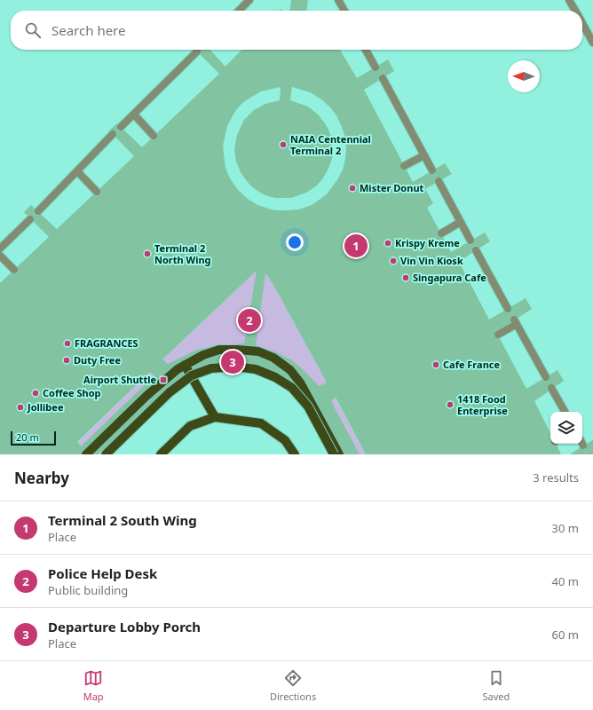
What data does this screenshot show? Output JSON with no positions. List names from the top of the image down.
{
  "places": {
    "other": [
      "NAIA Centennial Terminal 2",
      "Mister Donut",
      "Krispy Kreme",
      "Terminal 2 North Wing",
      "Vin Vin Kiosk",
      "Singapura Cafe",
      "FRAGRANCES",
      "Duty Free",
      "Cafe France",
      "Coffee Shop",
      "1418 Food Enterprise",
      "Jollibee"
    ],
    "transit": ["Airport Shuttle"]
  },
  "scale_bar": "20 m",
  "north": "left",
  "page": {
    "search": "Search here",
    "pins": ["1", "2", "3"],
    "scale": "20 m",
    "heading": ["Nearby", "3 results"],
    "list": [
      {
        "mark": "1",
        "name": "Terminal 2 South Wing",
        "note": "Place",
        "value": "30 m"
      },
      {
        "mark": "2",
        "name": "Police Help Desk",
        "note": "Public building",
        "value": "40 m"
      },
      {
        "mark": "3",
        "name": "Departure Lobby Porch",
        "note": "Place",
        "value": "60 m"
      }
    ],
    "nav": ["Map", "Directions", "Saved"]
  }
}
